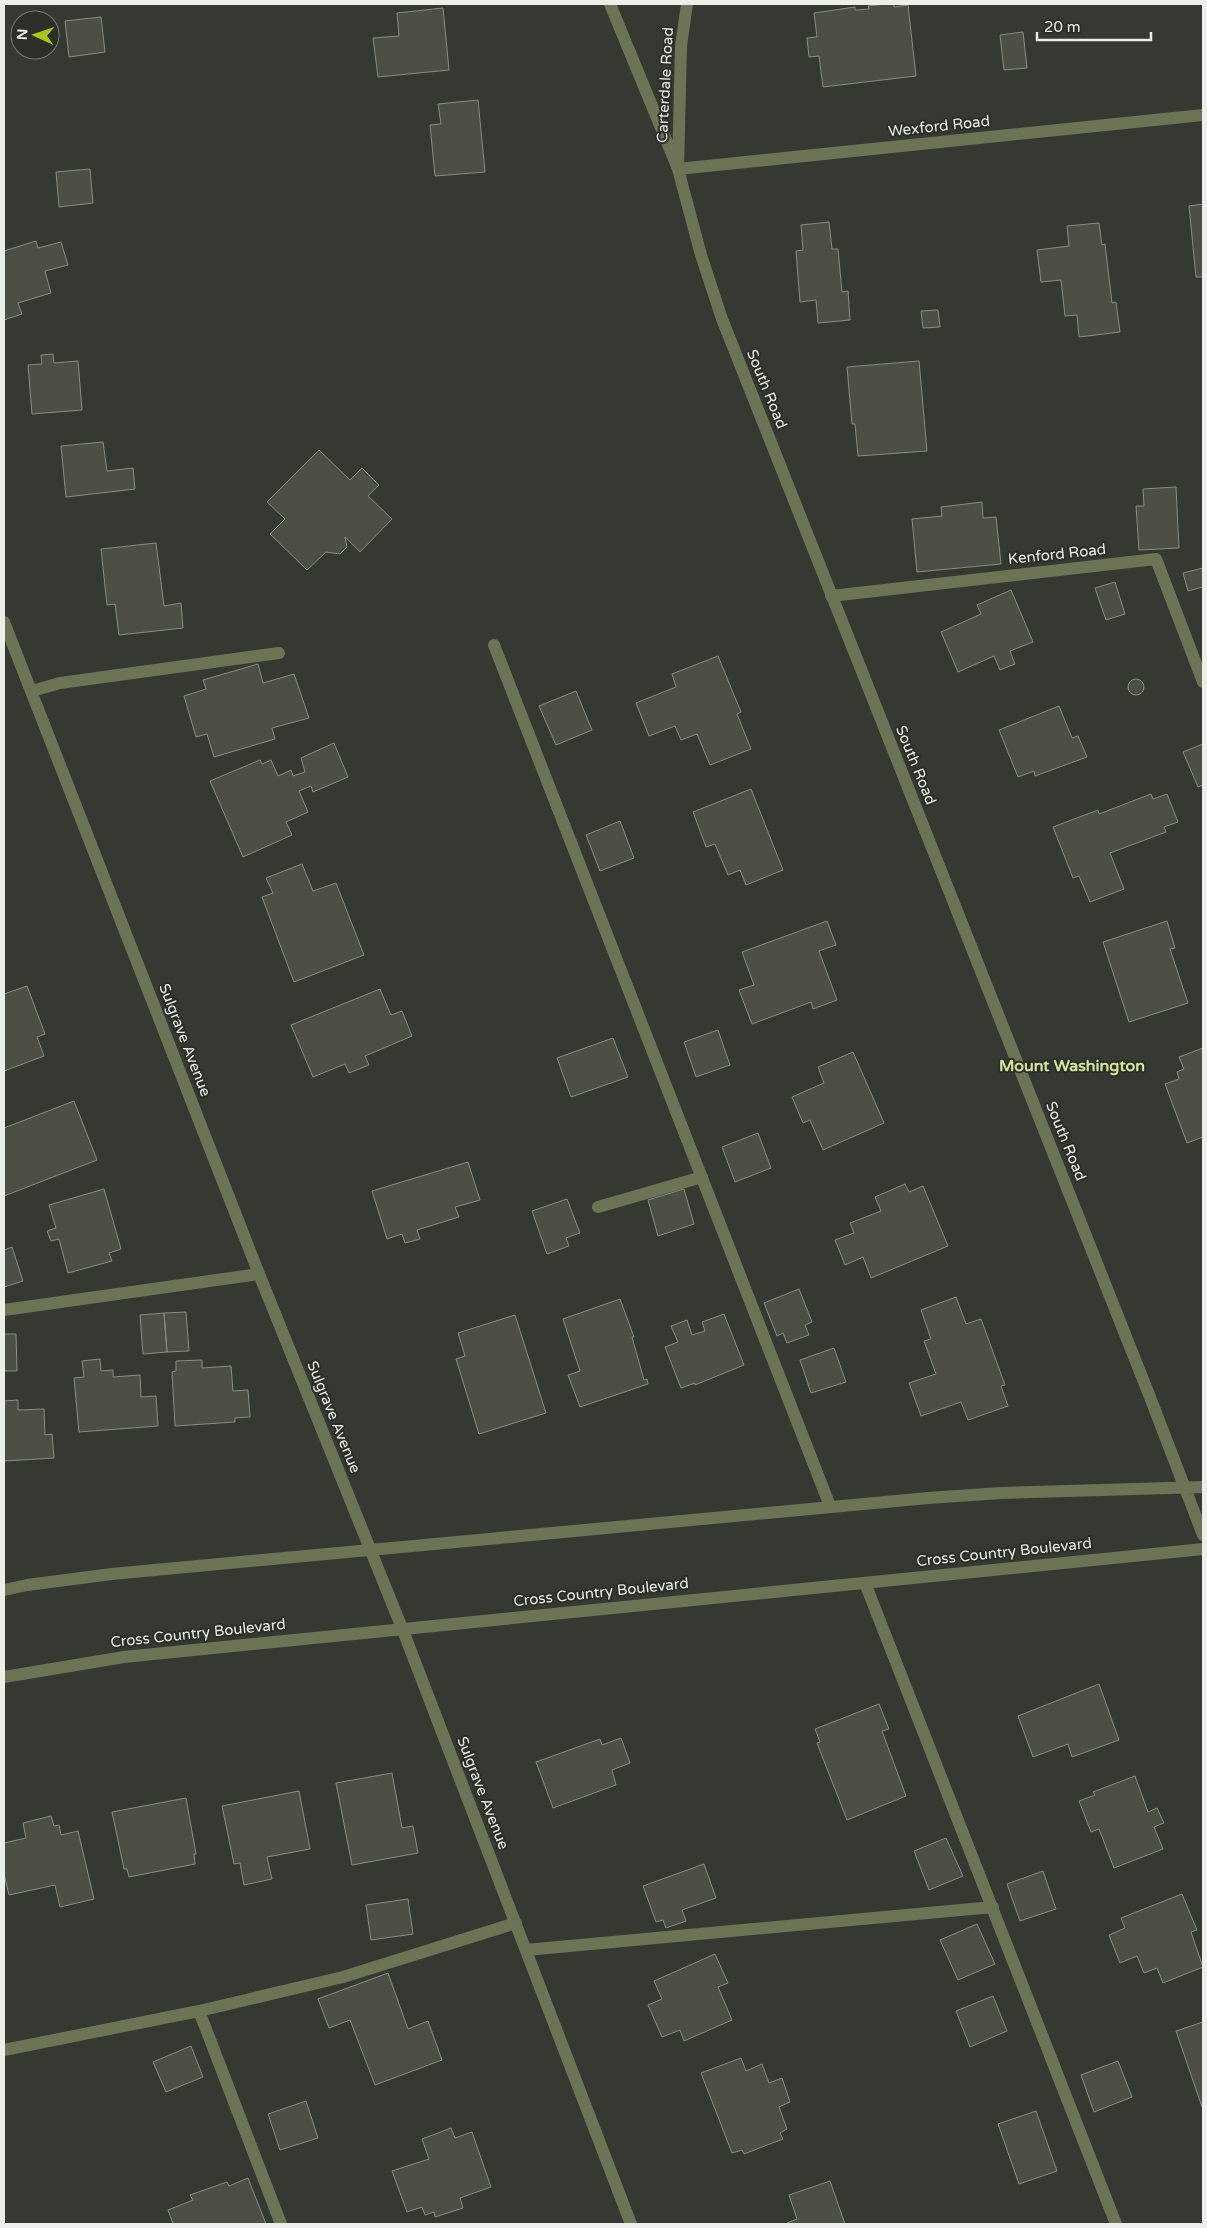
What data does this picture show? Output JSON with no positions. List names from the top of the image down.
{
  "streets": {
    "street": [
      "Carterdale Road",
      "Wexford Road",
      "South Road",
      "Kenford Road",
      "Sulgrave Avenue",
      "Cross Country Boulevard"
    ]
  },
  "crossings": [
    ["Carterdale Road", "Wexford Road"],
    ["Carterdale Road", "South Road"],
    ["Wexford Road", "South Road"],
    ["South Road", "Kenford Road"],
    ["Sulgrave Avenue", "Cross Country Boulevard"]
  ],
  "districts": ["Mount Washington"],
  "scale_bar": "20 m",
  "north": "left"
}
